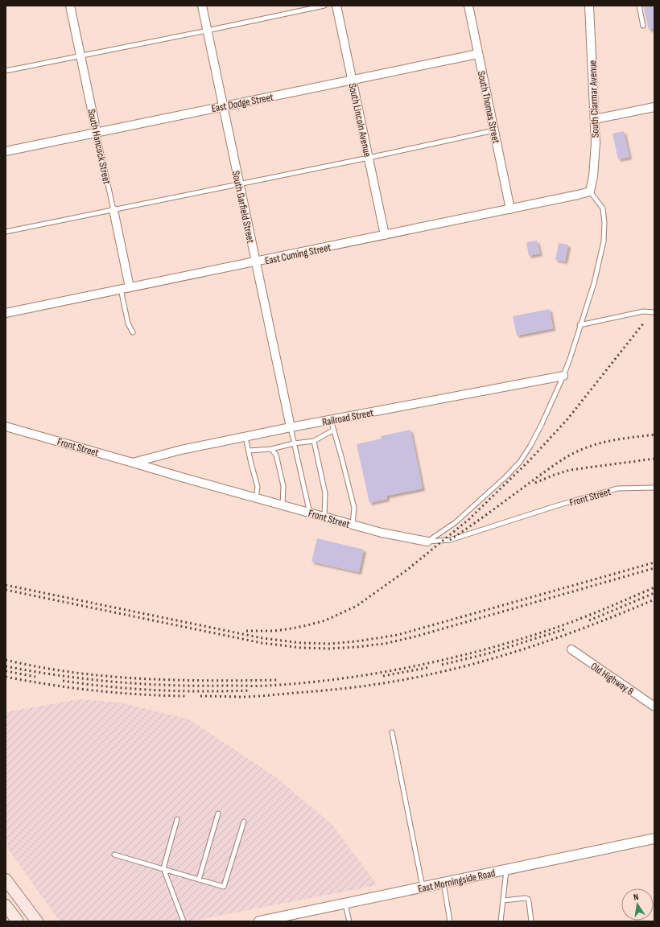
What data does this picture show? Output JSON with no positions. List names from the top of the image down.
{
  "streets": {
    "street": [
      "South Clarmar Avenue",
      "East Dodge Street",
      "South Thomas Street",
      "South Lincoln Avenue",
      "South Hancock Street",
      "South Garfield Street",
      "East Cuming Street",
      "Railroad Street",
      "Front Street",
      "Old Highway 8",
      "East Morningside Road"
    ]
  },
  "crossings": [
    ["South Clarmar Avenue", "East Cuming Street"],
    ["East Dodge Street", "South Thomas Street"],
    ["East Dodge Street", "South Lincoln Avenue"],
    ["East Dodge Street", "South Hancock Street"],
    ["East Dodge Street", "South Garfield Street"],
    ["South Thomas Street", "East Cuming Street"],
    ["South Lincoln Avenue", "East Cuming Street"],
    ["South Hancock Street", "East Cuming Street"],
    ["South Garfield Street", "East Cuming Street"],
    ["South Garfield Street", "Railroad Street"],
    ["Railroad Street", "Front Street"]
  ],
  "north": "top"
}
